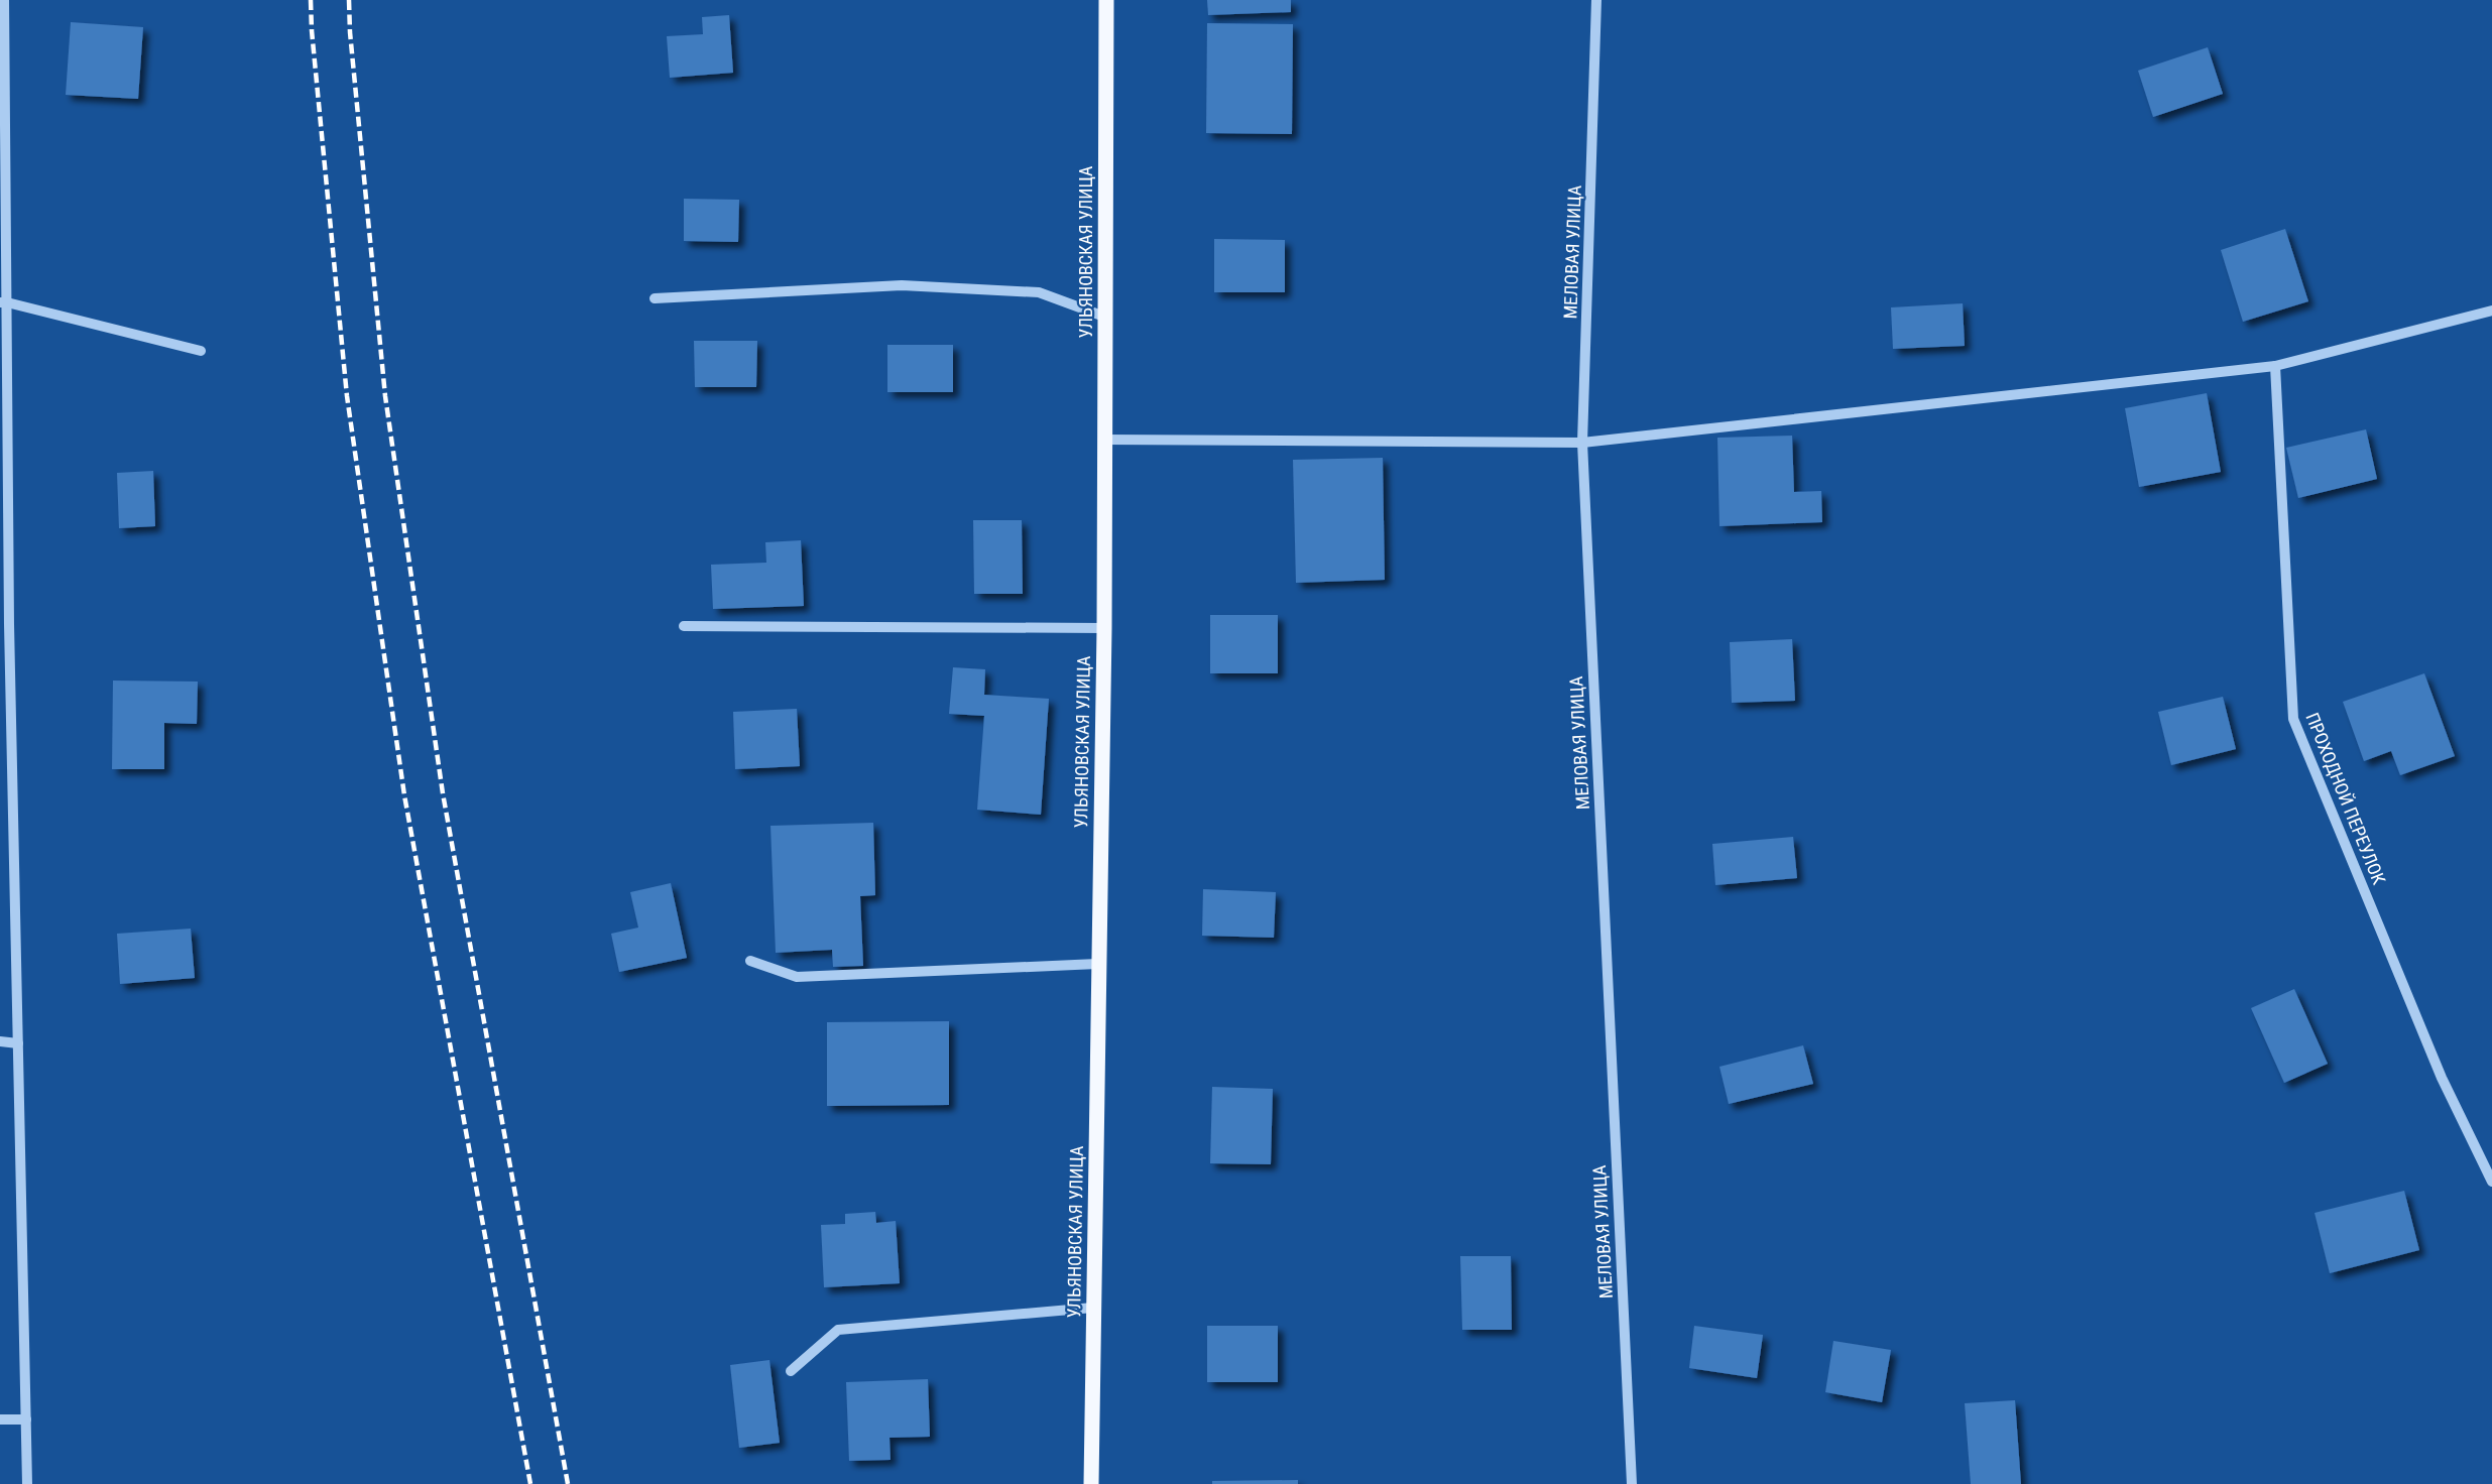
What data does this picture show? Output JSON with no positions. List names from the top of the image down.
{
  "streets": {
    "main road": ["УЛЬЯНОВСКАЯ УЛИЦА"],
    "street": ["МЕЛОВАЯ УЛИЦА", "ПРОХОДНОЙ ПЕРЕУЛОК"]
  }
}
